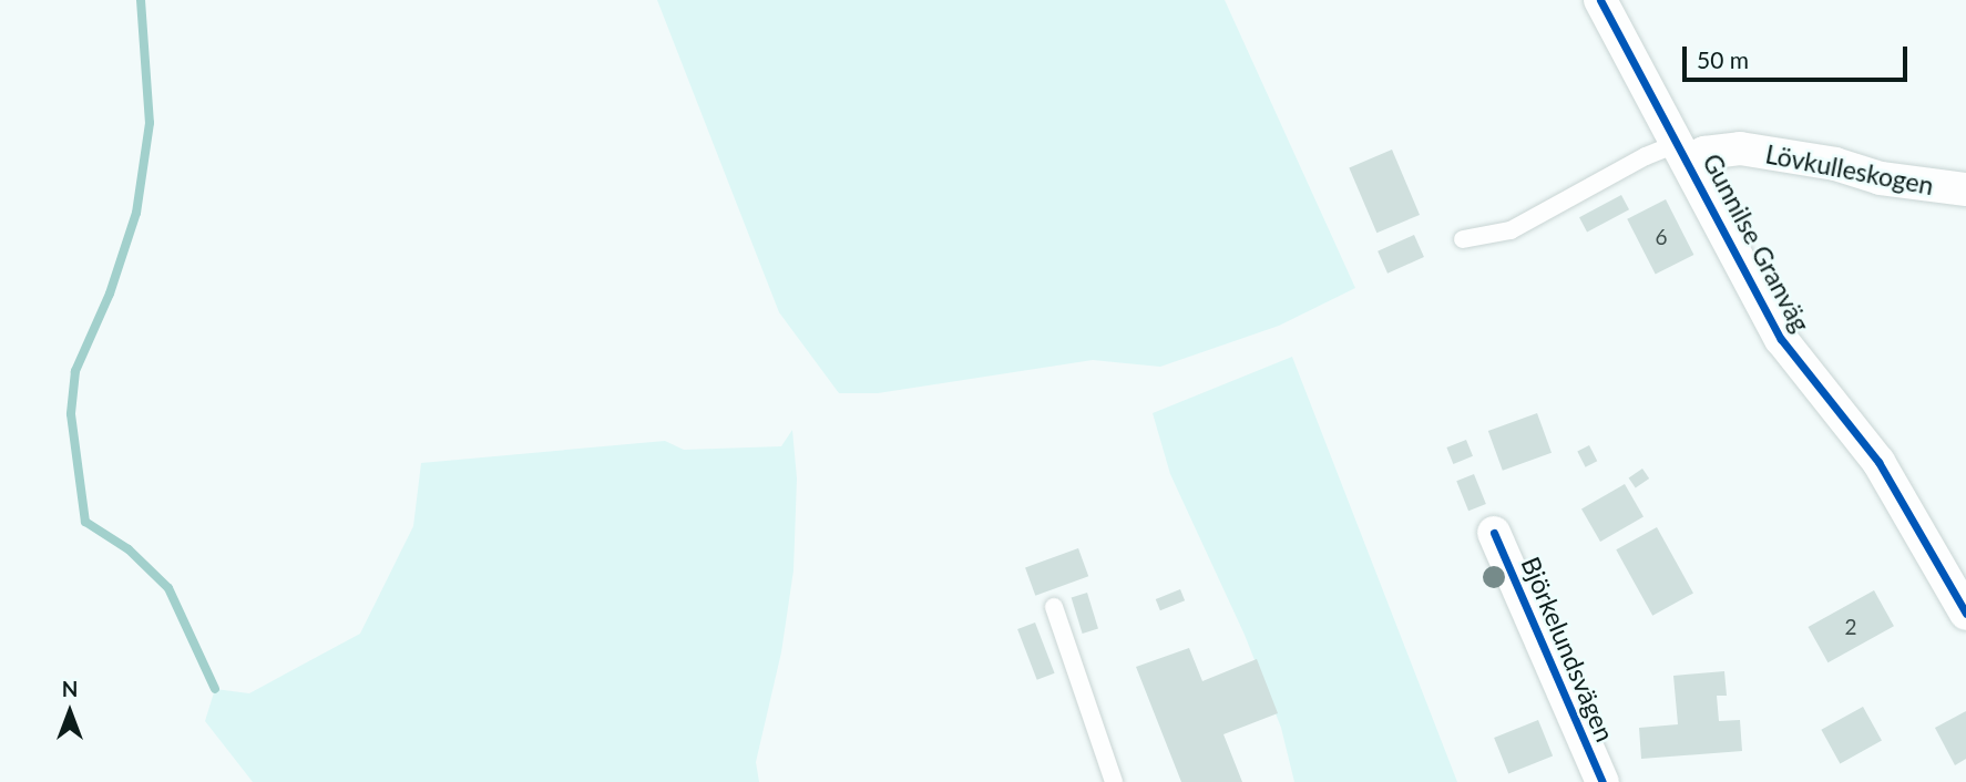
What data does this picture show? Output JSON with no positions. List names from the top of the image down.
{
  "streets": {
    "street": ["Lövkulleskogen", "Gunnilse Granväg", "Björkelundsvägen"]
  },
  "crossings": [
    ["Lövkulleskogen", "Gunnilse Granväg"]
  ],
  "house_numbers": ["6", "2"],
  "scale_bar": "50 m",
  "north": "top"
}
